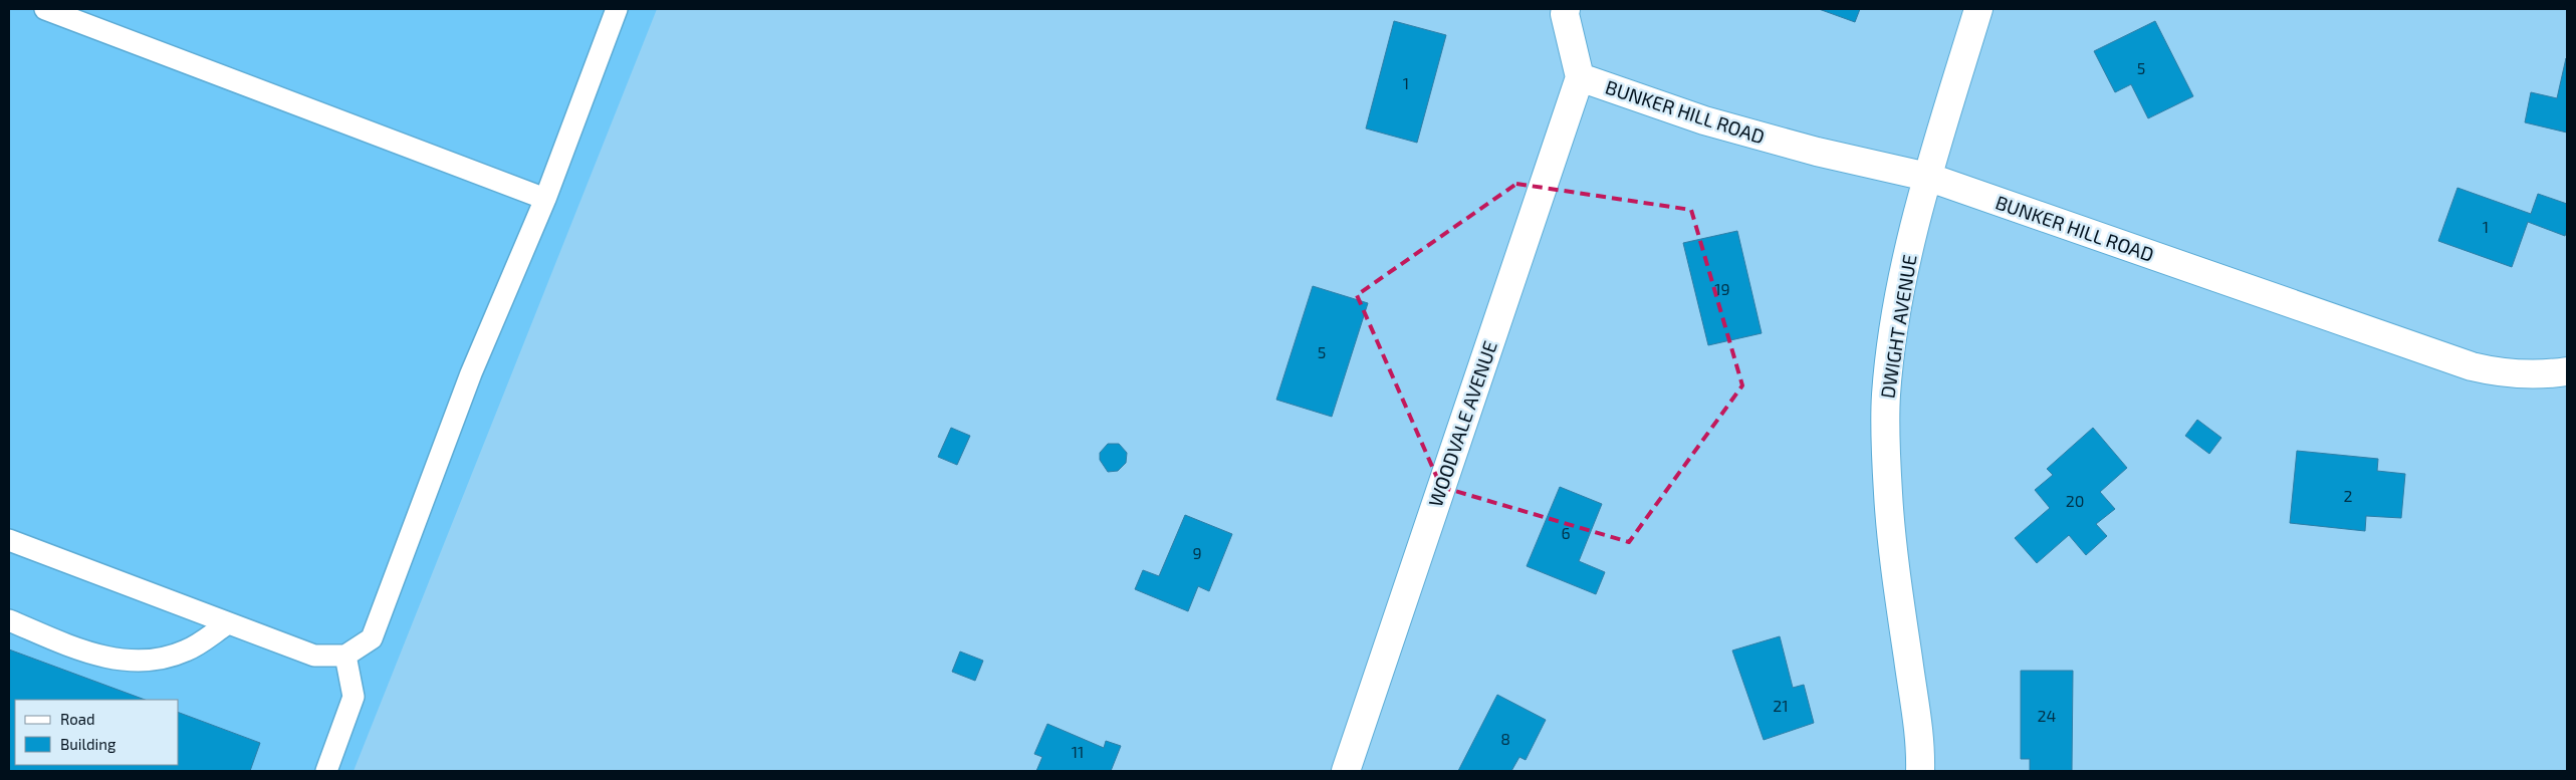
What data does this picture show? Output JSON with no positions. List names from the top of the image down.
{
  "streets": {
    "street": ["BUNKER HILL ROAD", "DWIGHT AVENUE", "WOODVALE AVENUE"]
  },
  "crossings": [
    ["BUNKER HILL ROAD", "DWIGHT AVENUE"],
    ["BUNKER HILL ROAD", "WOODVALE AVENUE"]
  ],
  "house_numbers": [
    "5",
    "1",
    "1",
    "19",
    "5",
    "2",
    "20",
    "6",
    "9",
    "21",
    "24",
    "8",
    "11"
  ],
  "legend": ["Road", "Building"]
}
